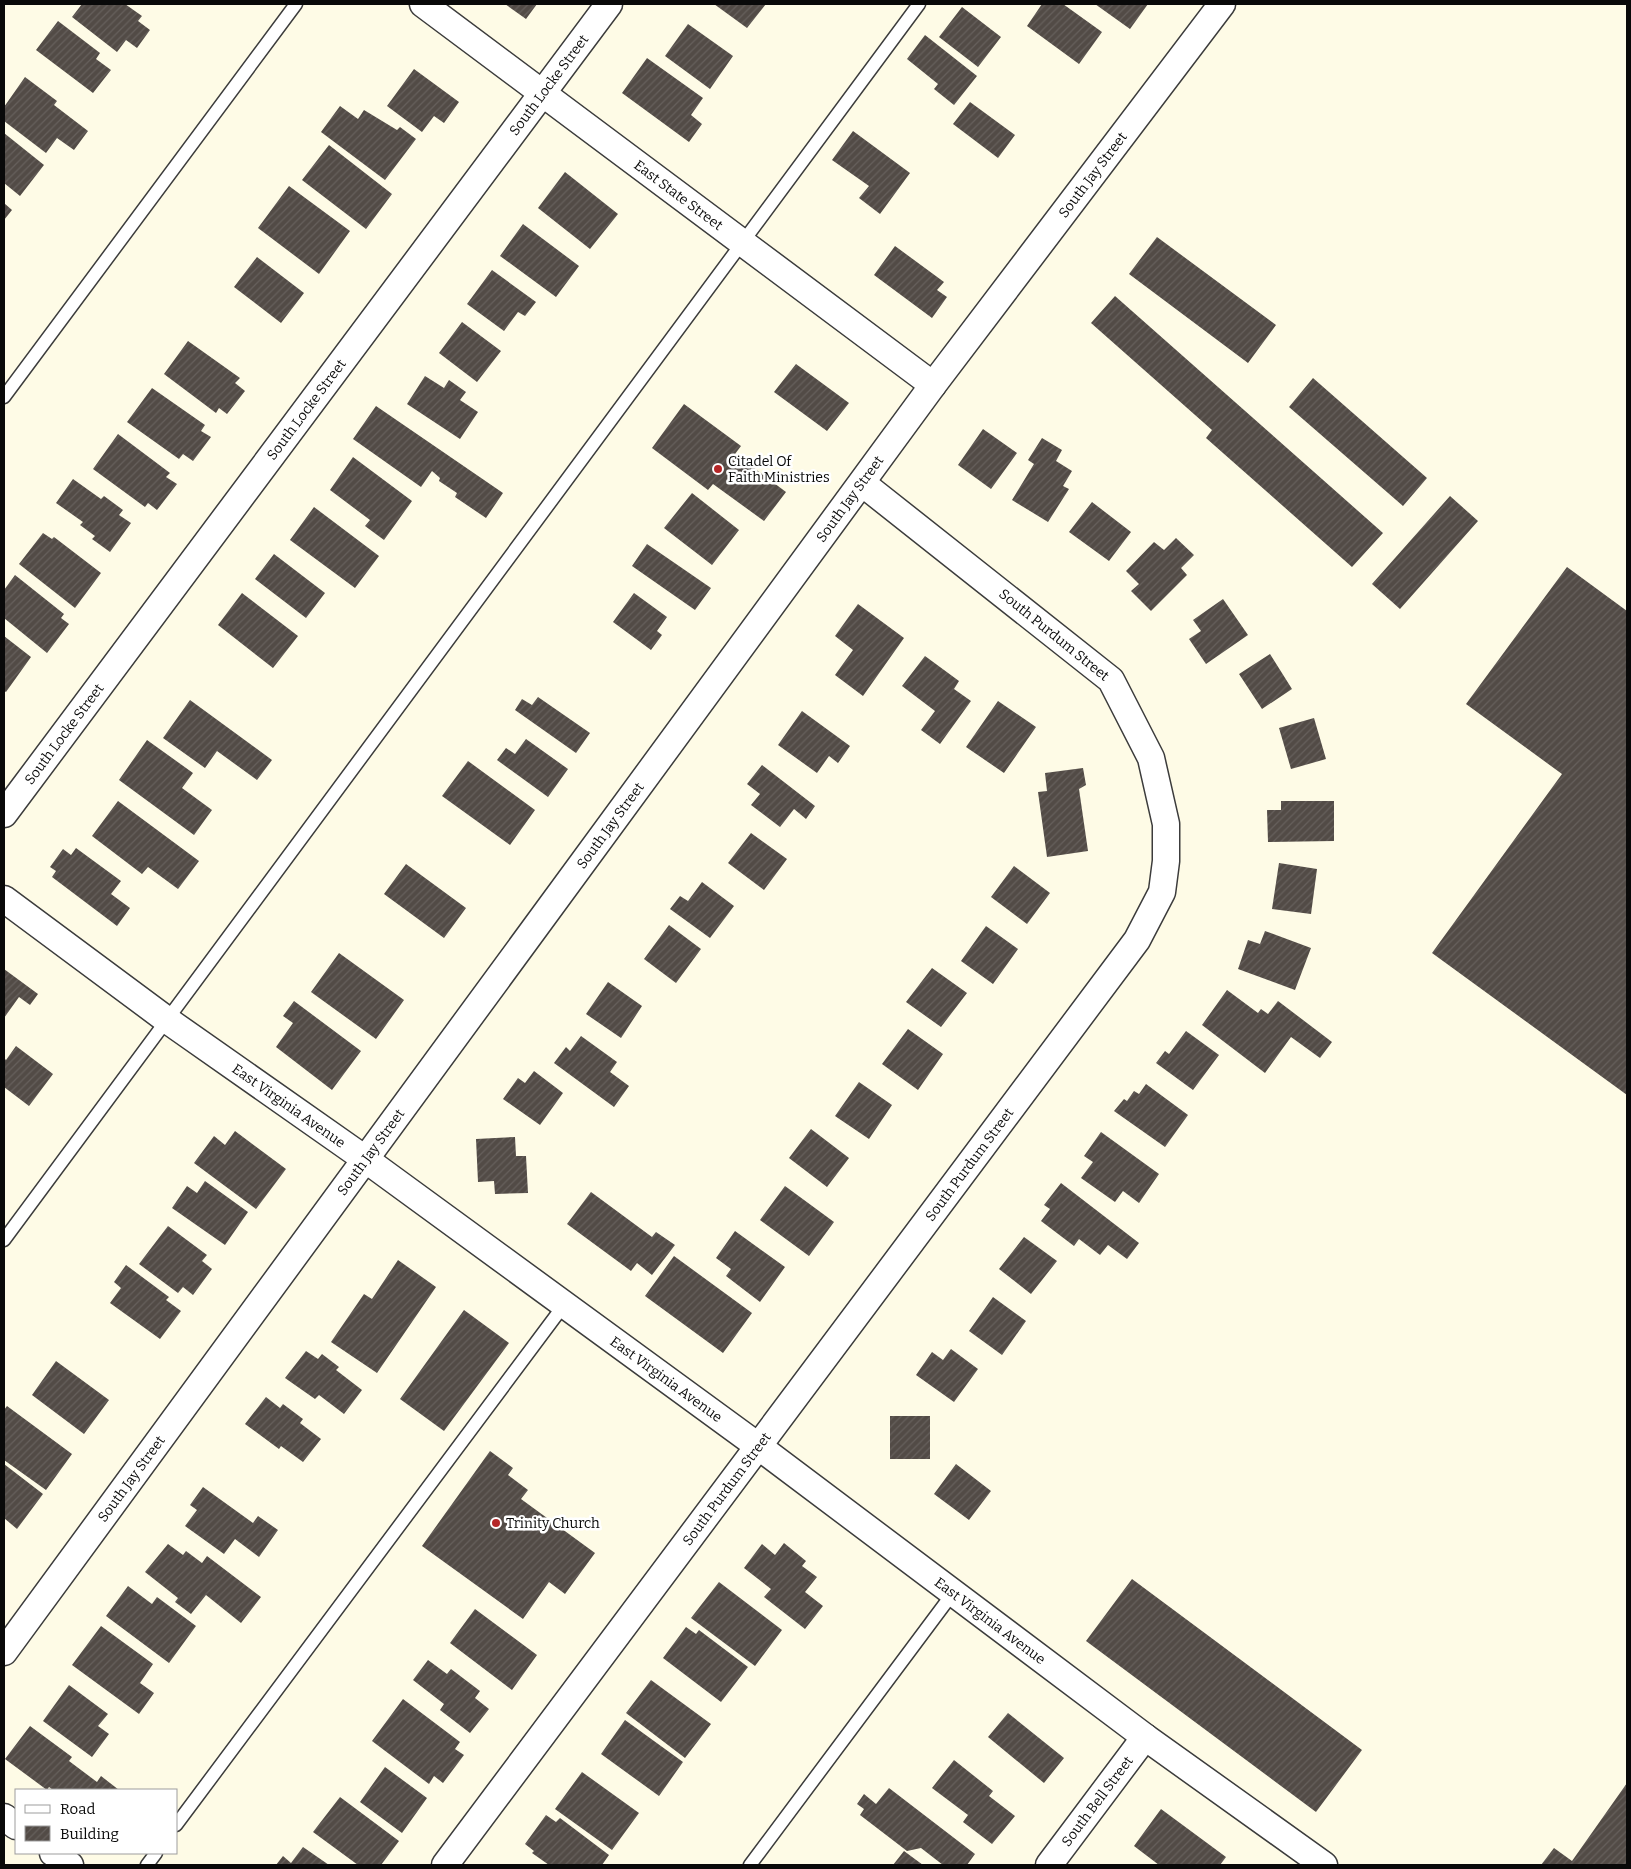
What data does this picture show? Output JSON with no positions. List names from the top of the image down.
{
  "streets": {
    "street": [
      "South Locke Street",
      "South Jay Street",
      "East State Street",
      "South Purdum Street",
      "East Virginia Avenue",
      "South Bell Street"
    ]
  },
  "crossings": [
    ["South Locke Street", "East State Street"],
    ["South Jay Street", "East State Street"],
    ["South Jay Street", "South Purdum Street"],
    ["South Jay Street", "East Virginia Avenue"],
    ["South Purdum Street", "East Virginia Avenue"],
    ["East Virginia Avenue", "South Bell Street"]
  ],
  "places": ["Citadel Of Faith Ministries", "Trinity Church"],
  "legend": ["Road", "Building"]
}
